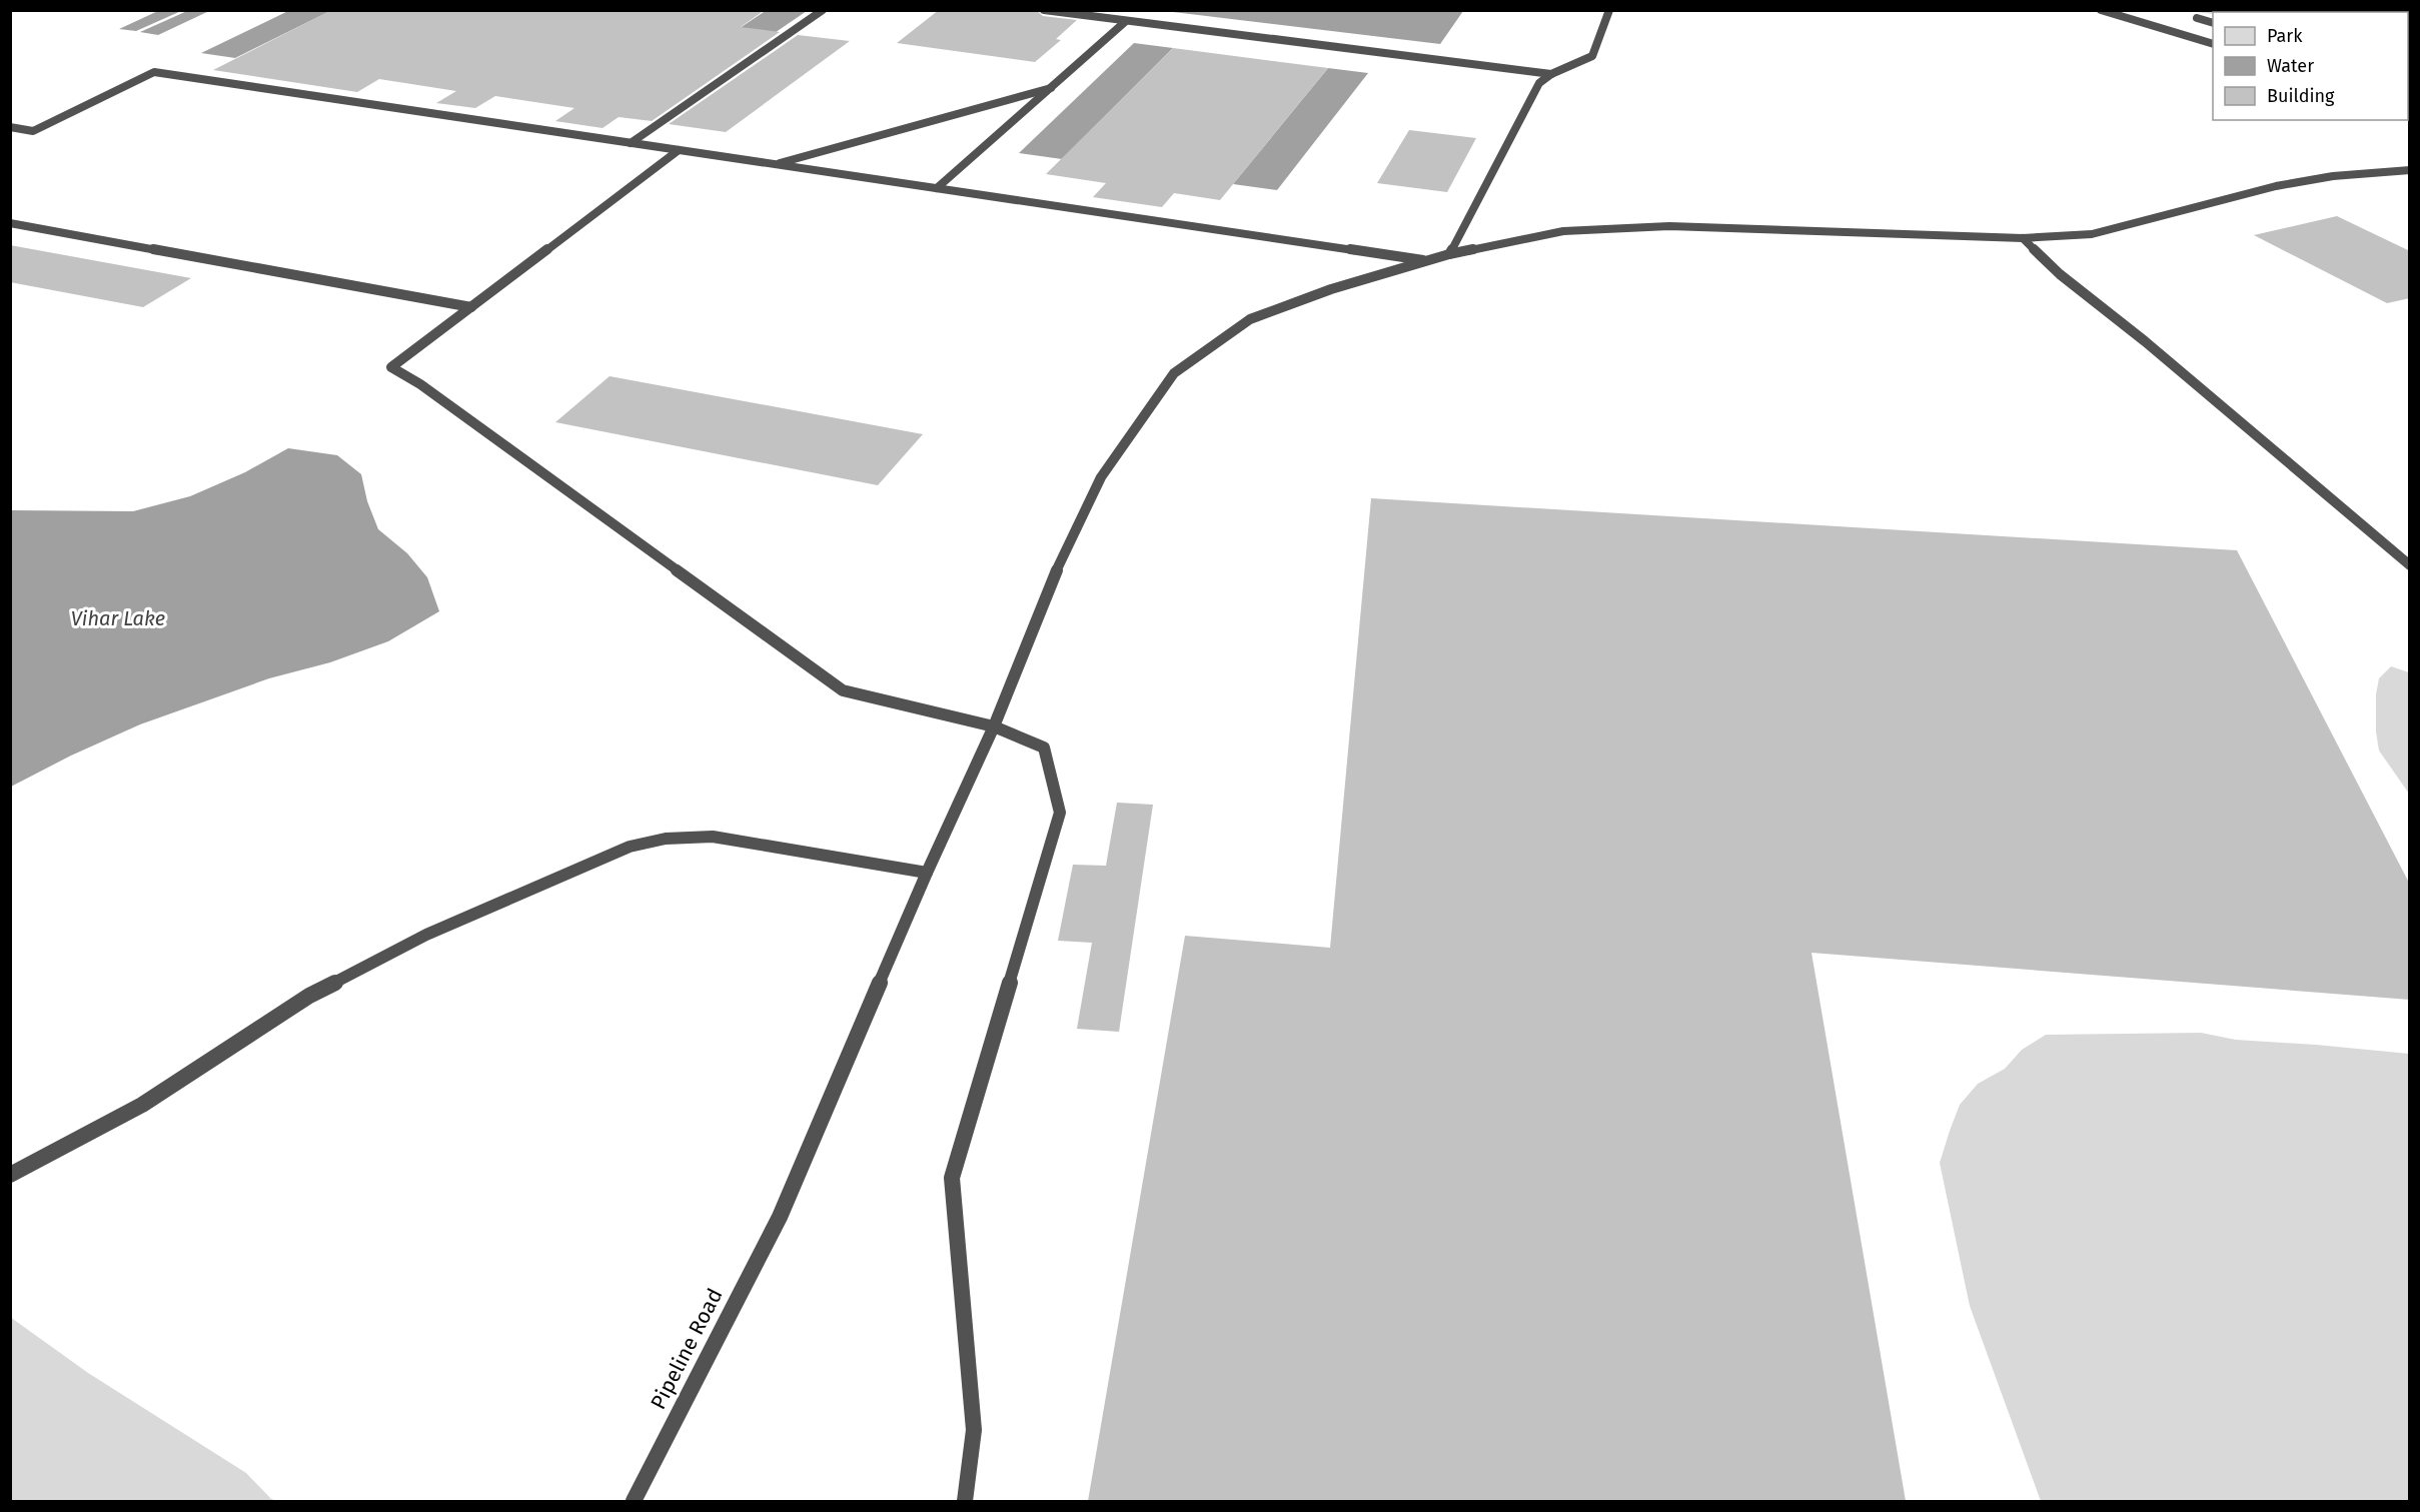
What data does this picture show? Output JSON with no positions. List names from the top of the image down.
{
  "streets": {
    "lane": ["Pipeline Road"]
  },
  "water": ["Vihar Lake"],
  "legend": ["Park", "Water", "Building"]
}
